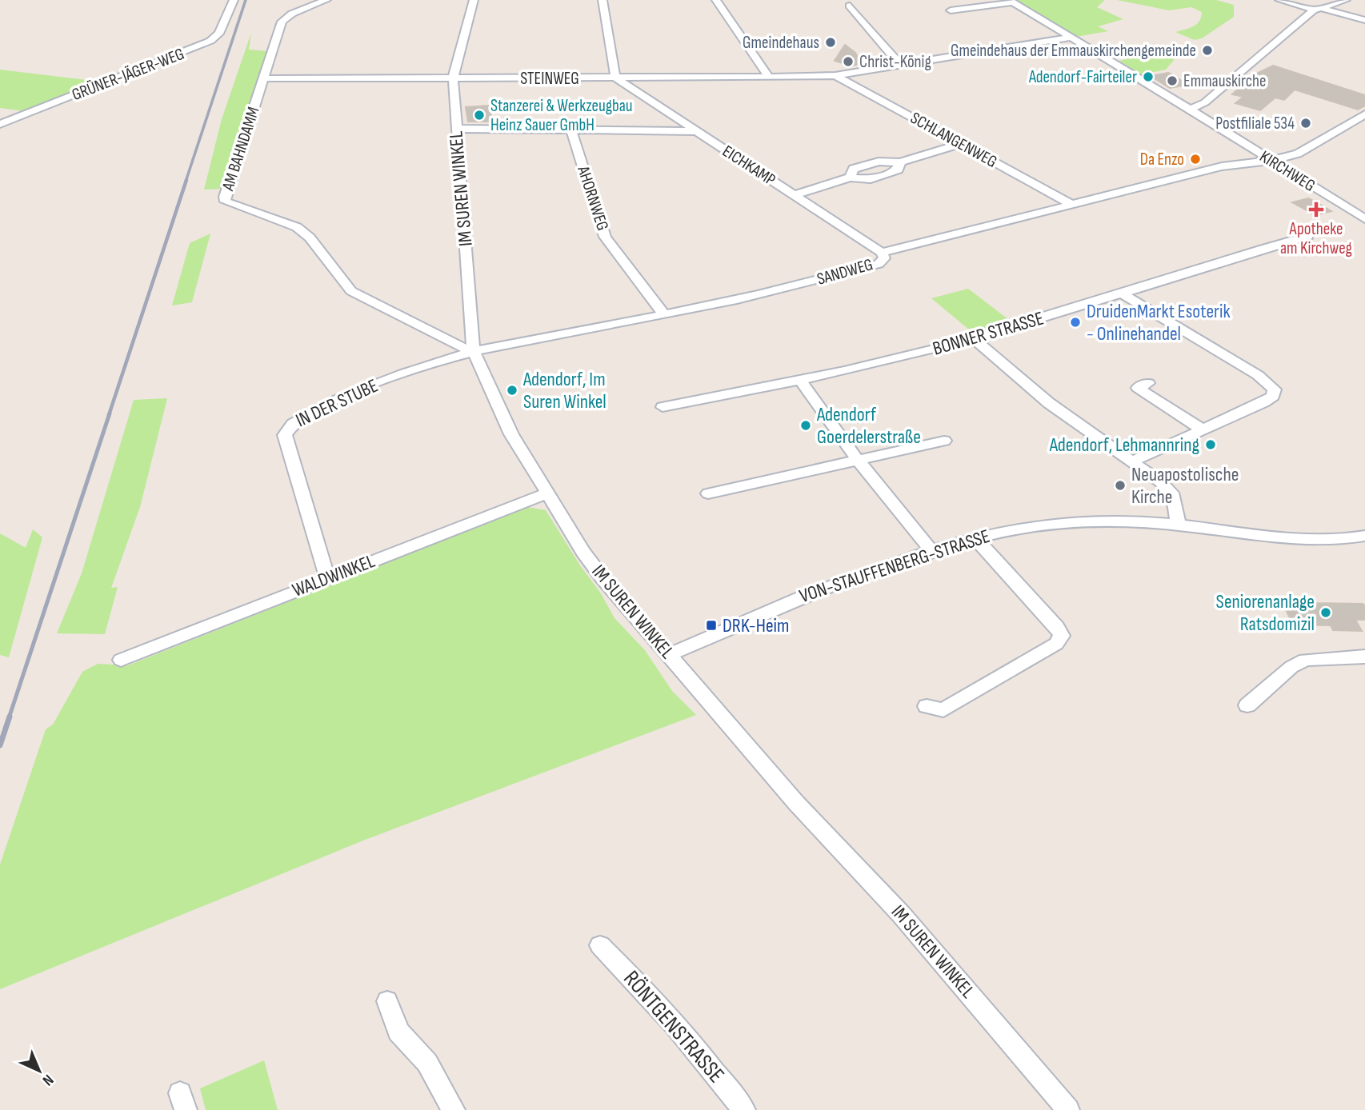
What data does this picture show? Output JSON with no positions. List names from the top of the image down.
{
  "streets": {
    "street": [
      "GRÜNER-JÄGER-WEG",
      "STEINWEG",
      "SCHLANGENWEG",
      "AM BAHNDAMM",
      "EICHKAMP",
      "KIRCHWEG",
      "IM SUREN WINKEL",
      "AHORNWEG",
      "SANDWEG",
      "BONNER STRASSE",
      "IN DER STUBE",
      "VON-STAUFFENBERG-STRASSE",
      "WALDWINKEL",
      "RÖNTGENSTRASSE"
    ]
  },
  "crossings": [
    ["STEINWEG", "SCHLANGENWEG"],
    ["STEINWEG", "AM BAHNDAMM"],
    ["STEINWEG", "EICHKAMP"],
    ["STEINWEG", "KIRCHWEG"],
    ["STEINWEG", "IM SUREN WINKEL"],
    ["SCHLANGENWEG", "SANDWEG"],
    ["AM BAHNDAMM", "IM SUREN WINKEL"],
    ["AM BAHNDAMM", "SANDWEG"],
    ["AM BAHNDAMM", "IN DER STUBE"],
    ["EICHKAMP", "SANDWEG"],
    ["KIRCHWEG", "SANDWEG"],
    ["IM SUREN WINKEL", "SANDWEG"],
    ["IM SUREN WINKEL", "IN DER STUBE"],
    ["IM SUREN WINKEL", "VON-STAUFFENBERG-STRASSE"],
    ["IM SUREN WINKEL", "WALDWINKEL"],
    ["AHORNWEG", "SANDWEG"],
    ["SANDWEG", "IN DER STUBE"],
    ["IN DER STUBE", "WALDWINKEL"]
  ],
  "places": {
    "other": [
      "Gmeindehaus",
      "Gmeindehaus der Emmauskirchengemeinde",
      "Christ-König",
      "Adendorf-Fairteiler",
      "Emmauskirche",
      "Stanzerei & Werkzeugbau Heinz Sauer GmbH",
      "Postfiliale 534",
      "Da Enzo",
      "DruidenMarkt Esoterik - Onlinehandel",
      "Adendorf, Im Suren Winkel",
      "Adendorf Goerdelerstraße",
      "Adendorf, Lehmannring",
      "Neuapostolische Kirche",
      "Seniorenanlage Ratsdomizil"
    ],
    "health": ["Apotheke am Kirchweg"],
    "transit": ["DRK-Heim"]
  },
  "north": "bottom right"
}
